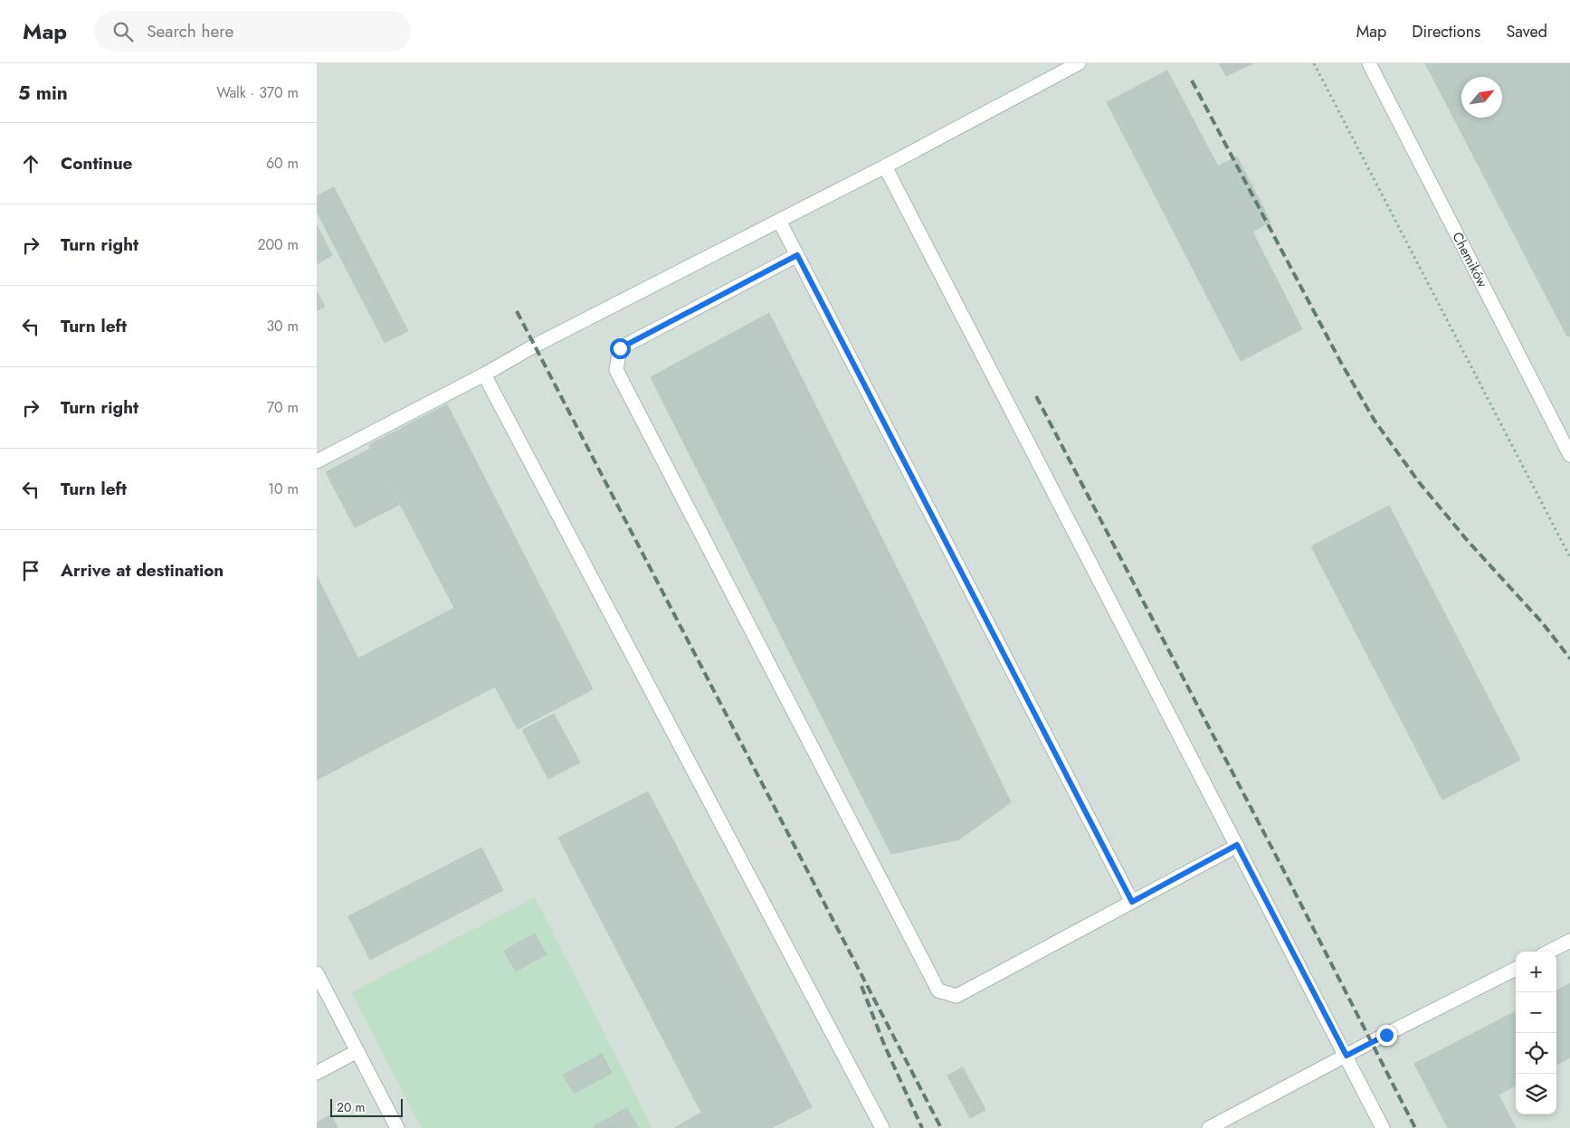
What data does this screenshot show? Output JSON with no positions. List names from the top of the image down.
{
  "streets": {
    "street": ["Chemików"]
  },
  "scale_bar": "20 m",
  "north": "top right",
  "page": {
    "header": "Map",
    "search": "Search here",
    "nav": ["Map", "Directions", "Saved"],
    "heading": ["5 min", "Walk · 370 m"],
    "list": [
      ["Continue", "60 m"],
      ["Turn right", "200 m"],
      ["Turn left", "30 m"],
      ["Turn right", "70 m"],
      ["Turn left", "10 m"],
      "Arrive at destination"
    ],
    "map_buttons": ["+", "−"],
    "scale": "20 m"
  }
}
